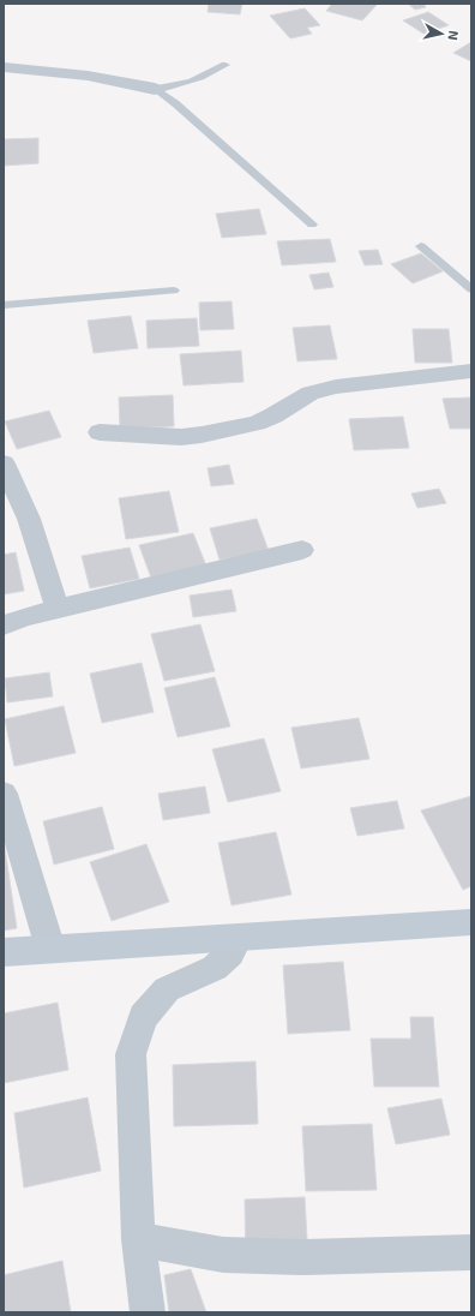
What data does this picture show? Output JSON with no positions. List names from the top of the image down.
{
  "north": "right"
}
